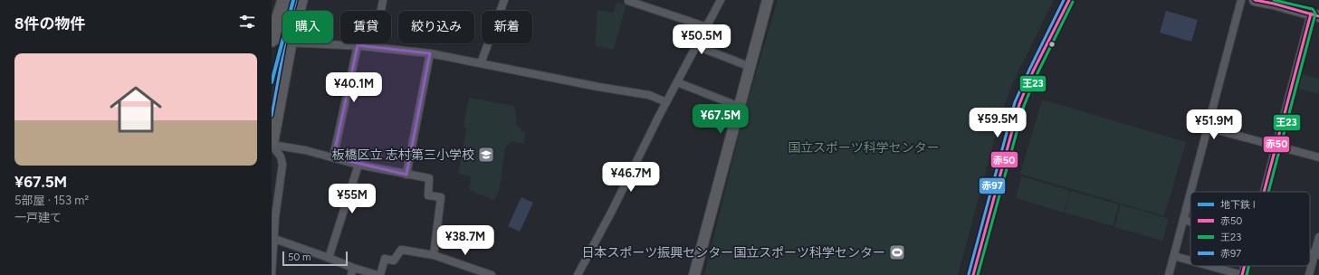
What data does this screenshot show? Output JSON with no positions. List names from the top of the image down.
{
  "parks": ["国立スポーツ科学センター"],
  "places": {
    "school or university": ["板橋区立 志村第三小学校"],
    "sports": ["日本スポーツ振興センター国立スポーツ科学センター"]
  },
  "lines": [
    "metro line I",
    "transit line 赤50",
    "transit line 王23",
    "transit line 赤97"
  ],
  "legend": [
    "地下鉄 I",
    "赤50",
    "王23",
    "赤97"
  ],
  "scale_bar": "50 m",
  "page": {
    "heading": "8件の物件",
    "chip": [
      "購入",
      "賃貸",
      "絞り込み",
      "新着"
    ],
    "price": [
      "¥50.5M",
      "¥40.1M",
      "¥67.5M",
      "¥59.5M",
      "¥51.9M",
      "¥46.7M",
      "¥55M",
      "¥38.7M"
    ],
    "list": [
      {
        "name": "¥67.5M",
        "note": "5部屋 · 153 m² · 一戸建て"
      }
    ],
    "scale": "50 m"
  }
}
